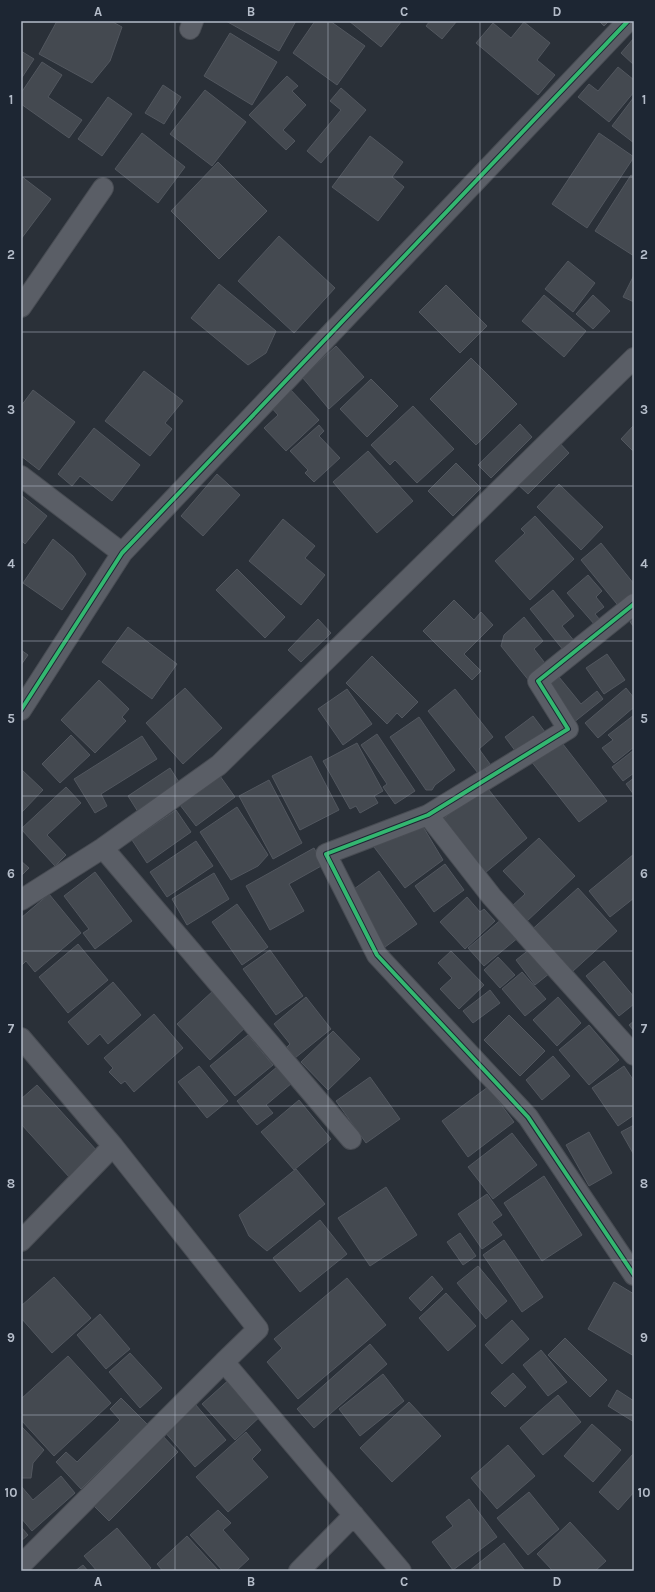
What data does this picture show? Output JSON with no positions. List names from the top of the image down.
{
  "grid": {
    "columns": [
      "A",
      "B",
      "C",
      "D"
    ],
    "rows": [
      "1",
      "2",
      "3",
      "4",
      "5",
      "6",
      "7",
      "8",
      "9",
      "10"
    ]
  }
}
